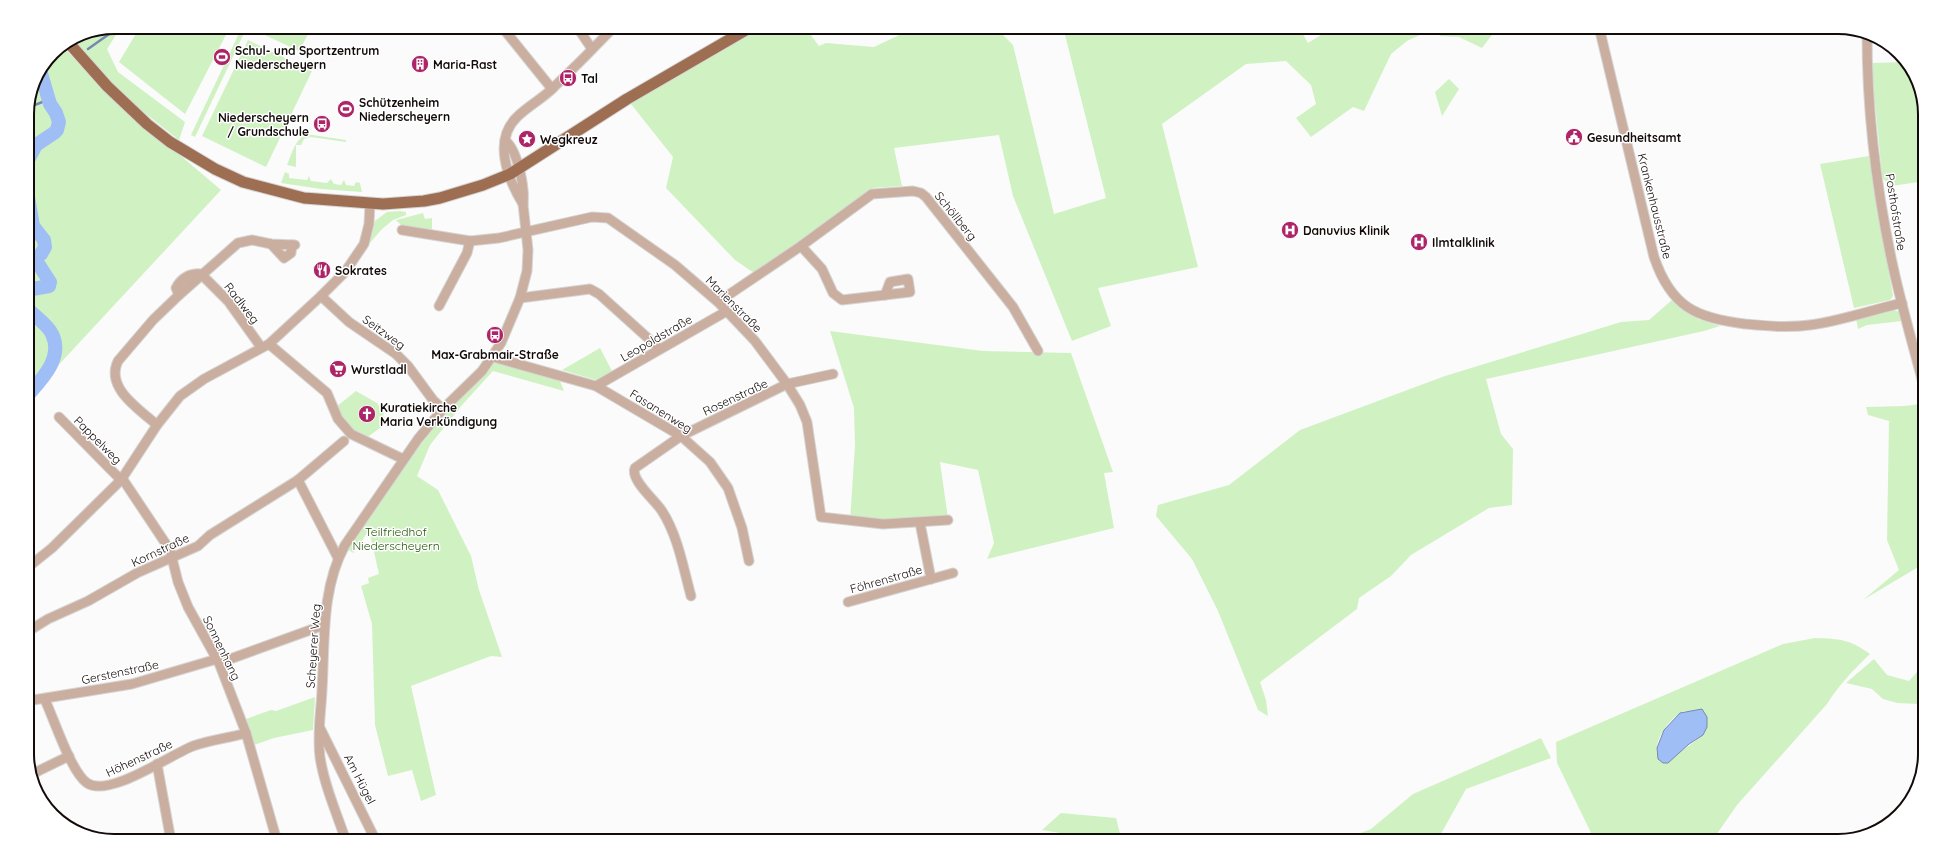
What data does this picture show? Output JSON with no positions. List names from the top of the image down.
{
  "streets": {
    "street": [
      "Krankenhausstraße",
      "Posthofstraße",
      "Schöllberg",
      "Radlweg",
      "Marienstraße",
      "Seitzweg",
      "Leopoldstraße",
      "Rosenstraße",
      "Fasanenweg",
      "Pappelweg",
      "Kornstraße",
      "Föhrenstraße",
      "Scheyerer Weg",
      "Sonnenhang",
      "Gerstenstraße",
      "Höhenstraße",
      "Am Hügel"
    ]
  },
  "crossings": [
    ["Krankenhausstraße", "Posthofstraße"],
    ["Schöllberg", "Marienstraße"],
    ["Marienstraße", "Leopoldstraße"],
    ["Marienstraße", "Rosenstraße"],
    ["Marienstraße", "Föhrenstraße"],
    ["Leopoldstraße", "Fasanenweg"],
    ["Rosenstraße", "Fasanenweg"],
    ["Pappelweg", "Sonnenhang"],
    ["Kornstraße", "Sonnenhang"],
    ["Scheyerer Weg", "Gerstenstraße"],
    ["Scheyerer Weg", "Am Hügel"],
    ["Sonnenhang", "Gerstenstraße"],
    ["Sonnenhang", "Höhenstraße"],
    ["Gerstenstraße", "Höhenstraße"]
  ],
  "parks": ["Teilfriedhof Niederscheyern"],
  "places": {
    "sports": ["Schul- und Sportzentrum Niederscheyern", "Schützenheim Niederscheyern"],
    "building": ["Maria-Rast"],
    "bus stop": ["Tal", "Niederscheyern / Grundschule", "Max-Grabmair-Straße"],
    "public building": ["Gesundheitsamt"],
    "place": ["Wegkreuz"],
    "hospital": ["Danuvius Klinik", "Ilmtalklinik"],
    "restaurant": ["Sokrates"],
    "supermarket": ["Wurstladl"],
    "church": ["Kuratiekirche Maria Verkündigung"]
  }
}
